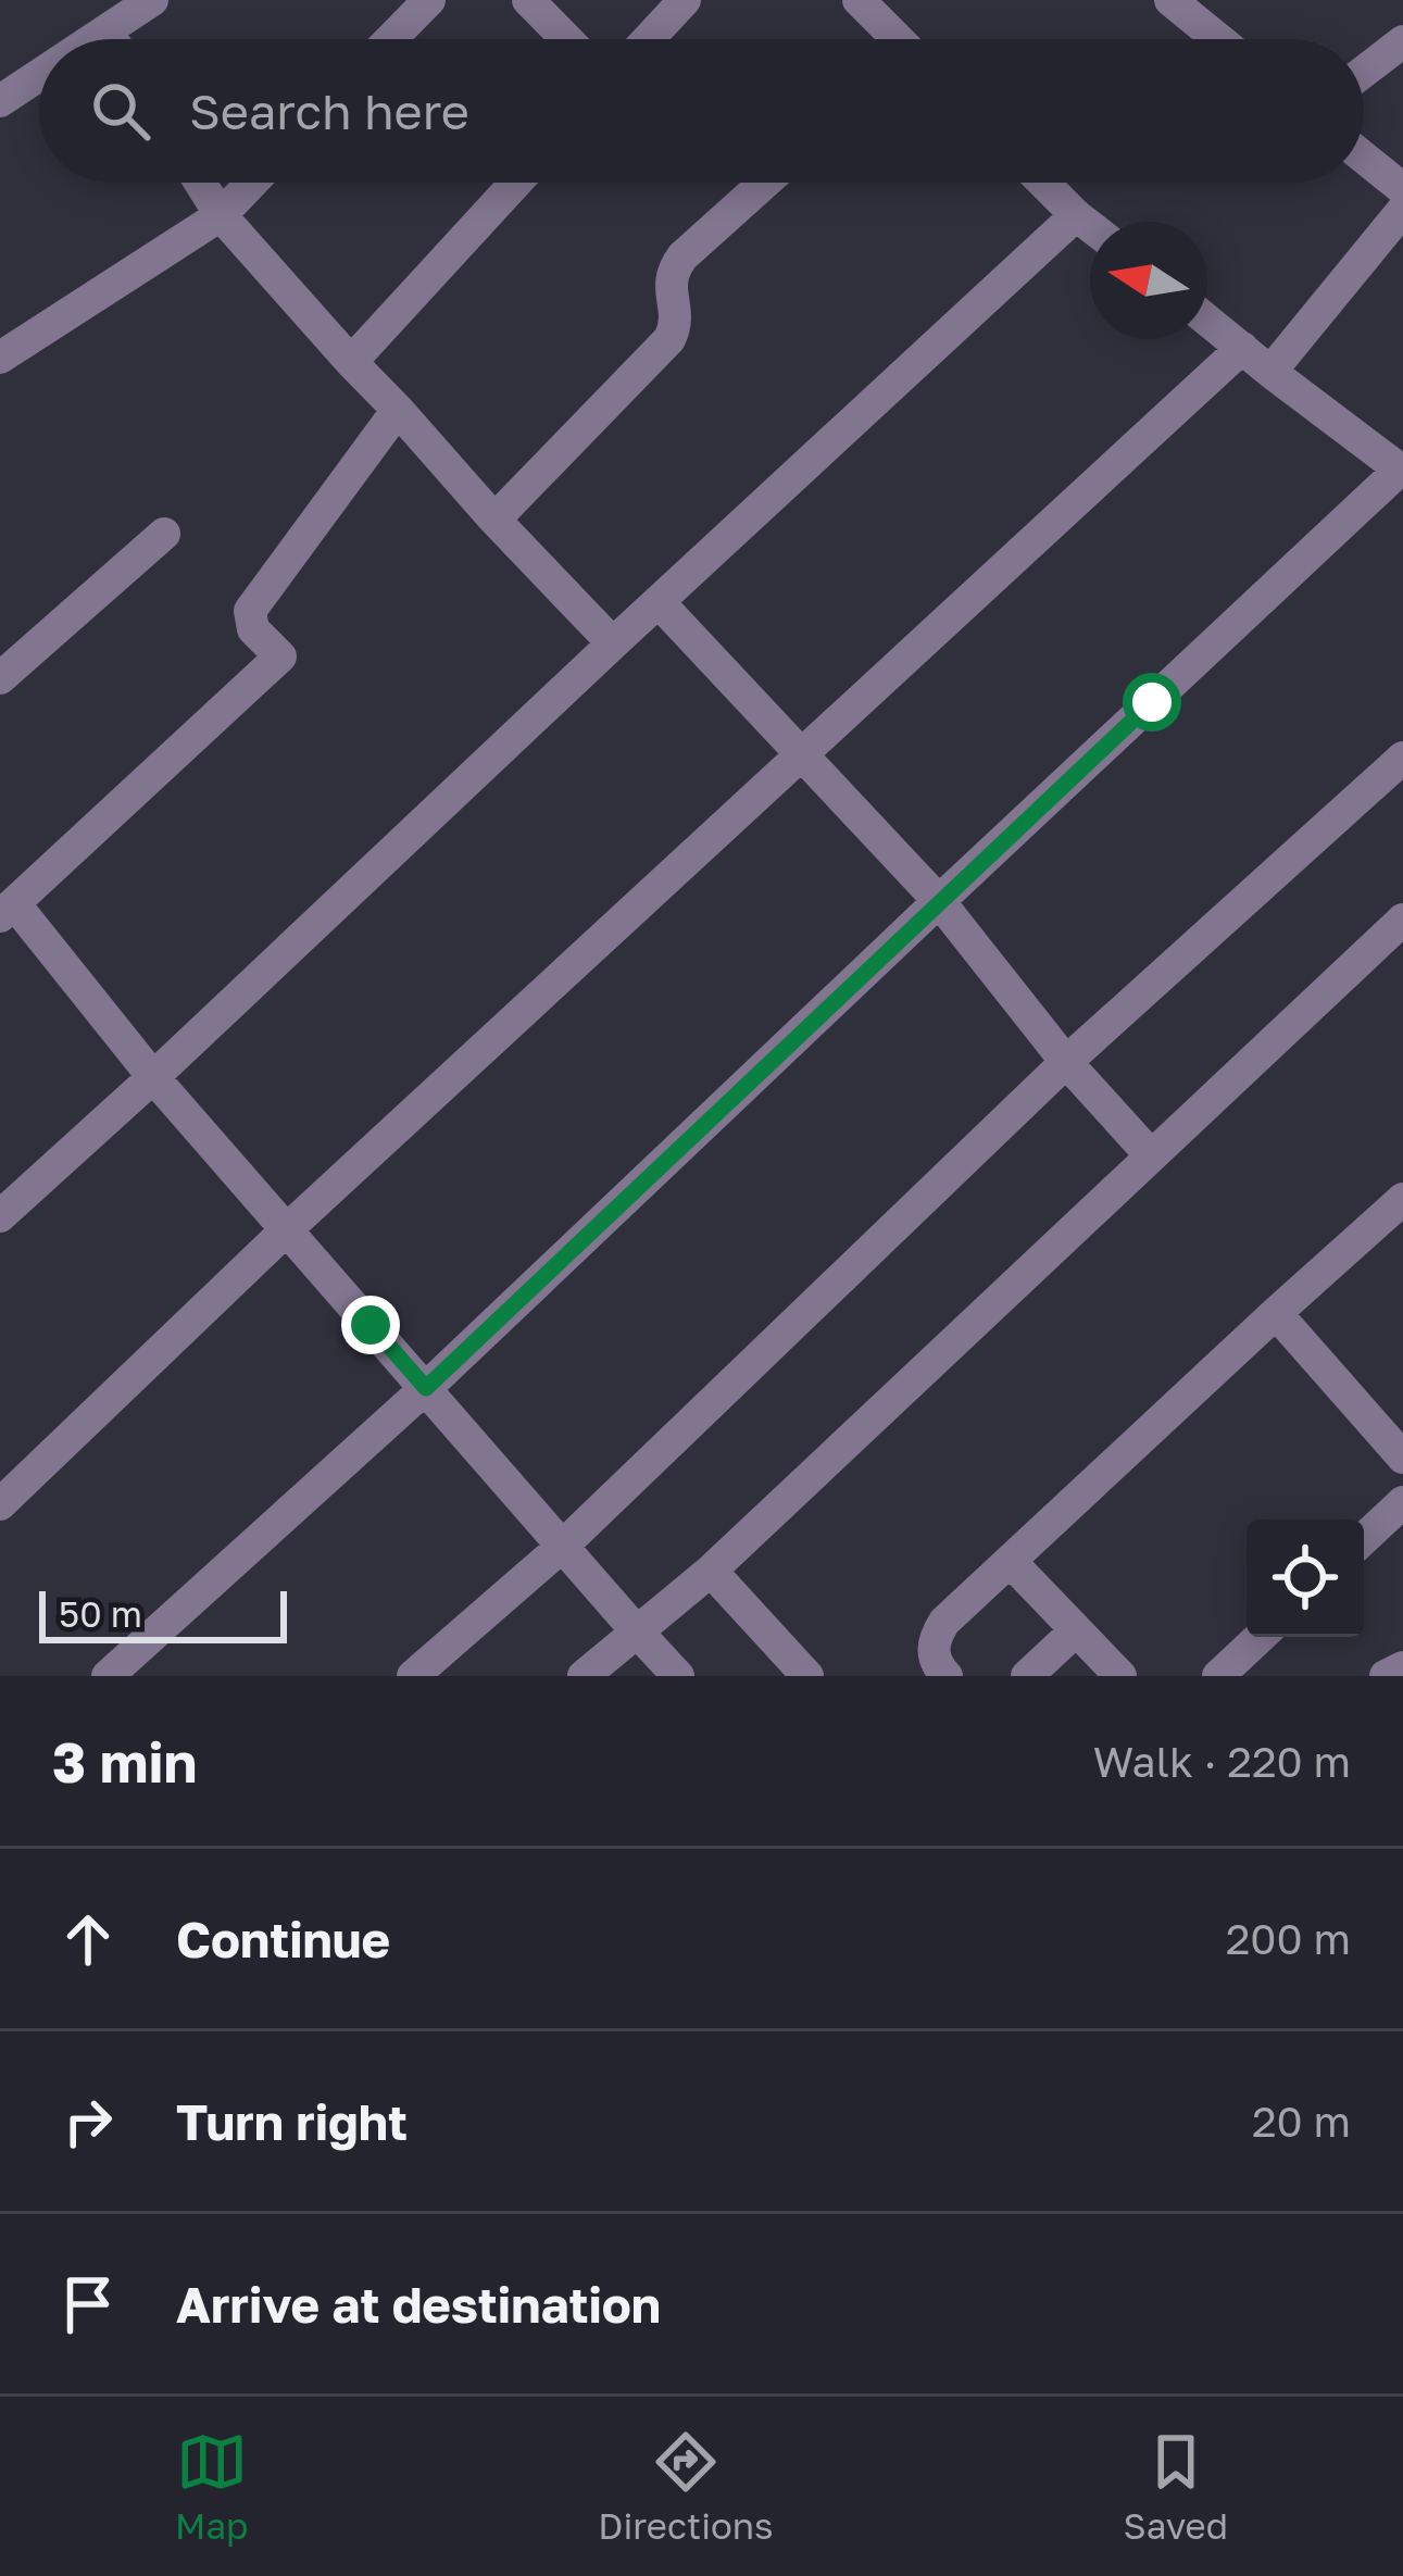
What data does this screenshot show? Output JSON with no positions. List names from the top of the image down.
{
  "scale_bar": "50 m",
  "north": "left",
  "page": {
    "search": "Search here",
    "scale": "50 m",
    "heading": ["3 min", "Walk · 220 m"],
    "list": [
      ["Continue", "200 m"],
      ["Turn right", "20 m"],
      "Arrive at destination"
    ],
    "nav": ["Map", "Directions", "Saved"]
  }
}
